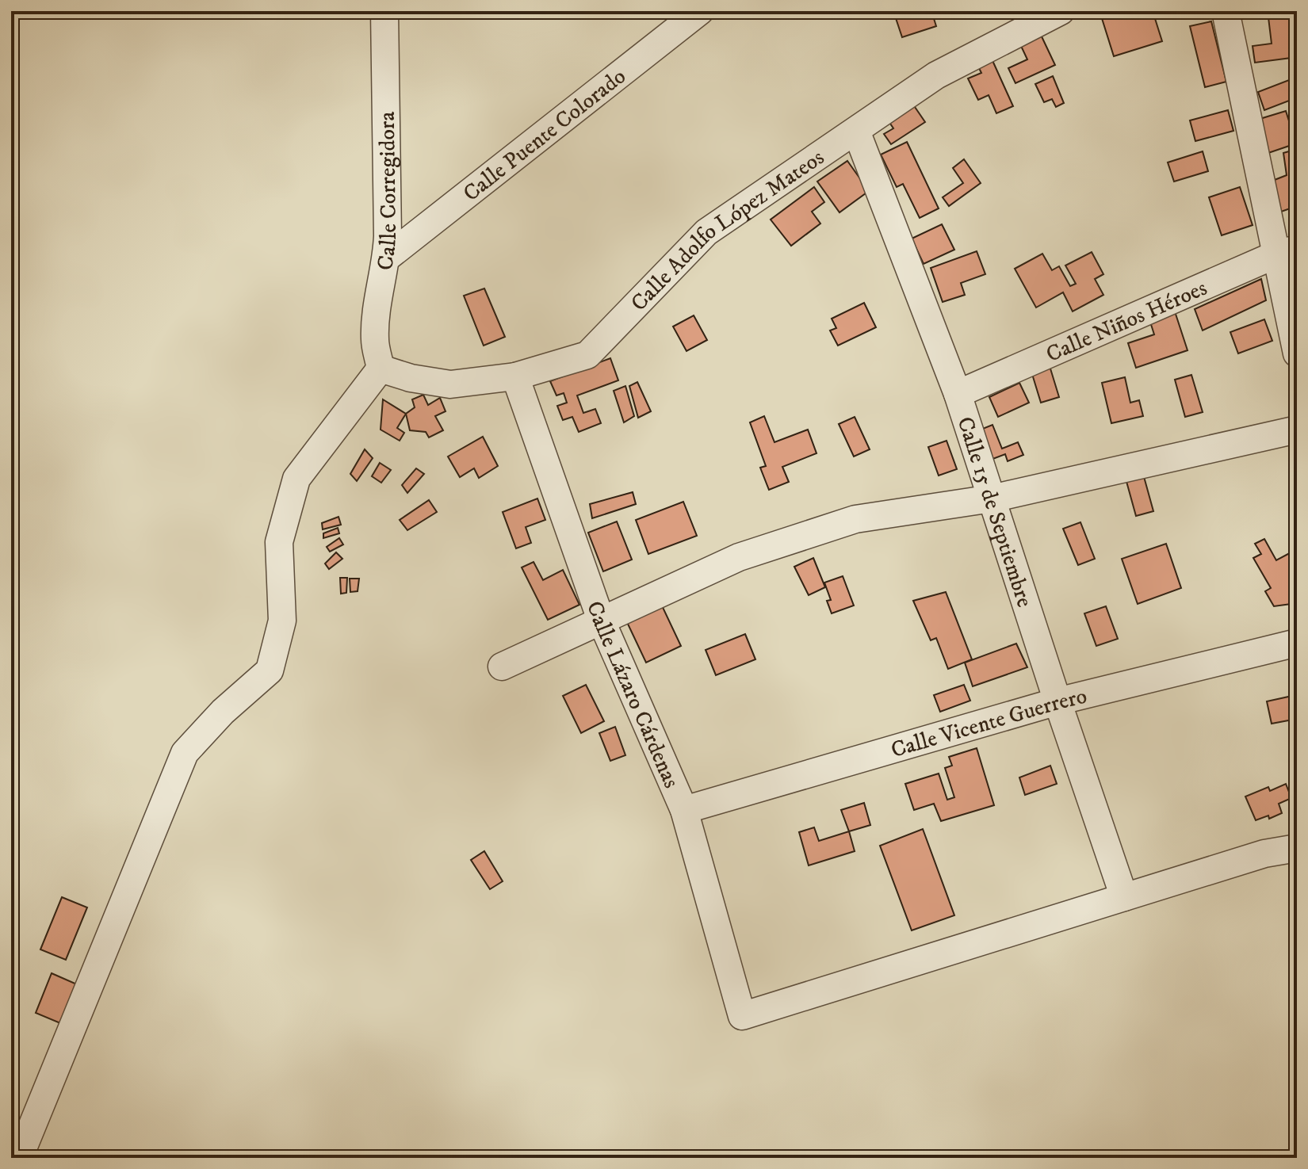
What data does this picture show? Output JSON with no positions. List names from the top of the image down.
{
  "streets": {
    "street": [
      "Calle Puente Colorado",
      "Calle Corregidora",
      "Calle Adolfo López Mateos",
      "Calle Niños Héroes",
      "Calle 15 de Septiembre",
      "Calle Lázaro Cárdenas",
      "Calle Vicente Guerrero"
    ]
  },
  "crossings": [
    ["Calle Puente Colorado", "Calle Corregidora"],
    ["Calle Corregidora", "Calle Adolfo López Mateos"],
    ["Calle Adolfo López Mateos", "Calle 15 de Septiembre"],
    ["Calle Adolfo López Mateos", "Calle Lázaro Cárdenas"],
    ["Calle Niños Héroes", "Calle 15 de Septiembre"],
    ["Calle 15 de Septiembre", "Calle Lázaro Cárdenas"],
    ["Calle 15 de Septiembre", "Calle Vicente Guerrero"],
    ["Calle Lázaro Cárdenas", "Calle Vicente Guerrero"]
  ]
}
